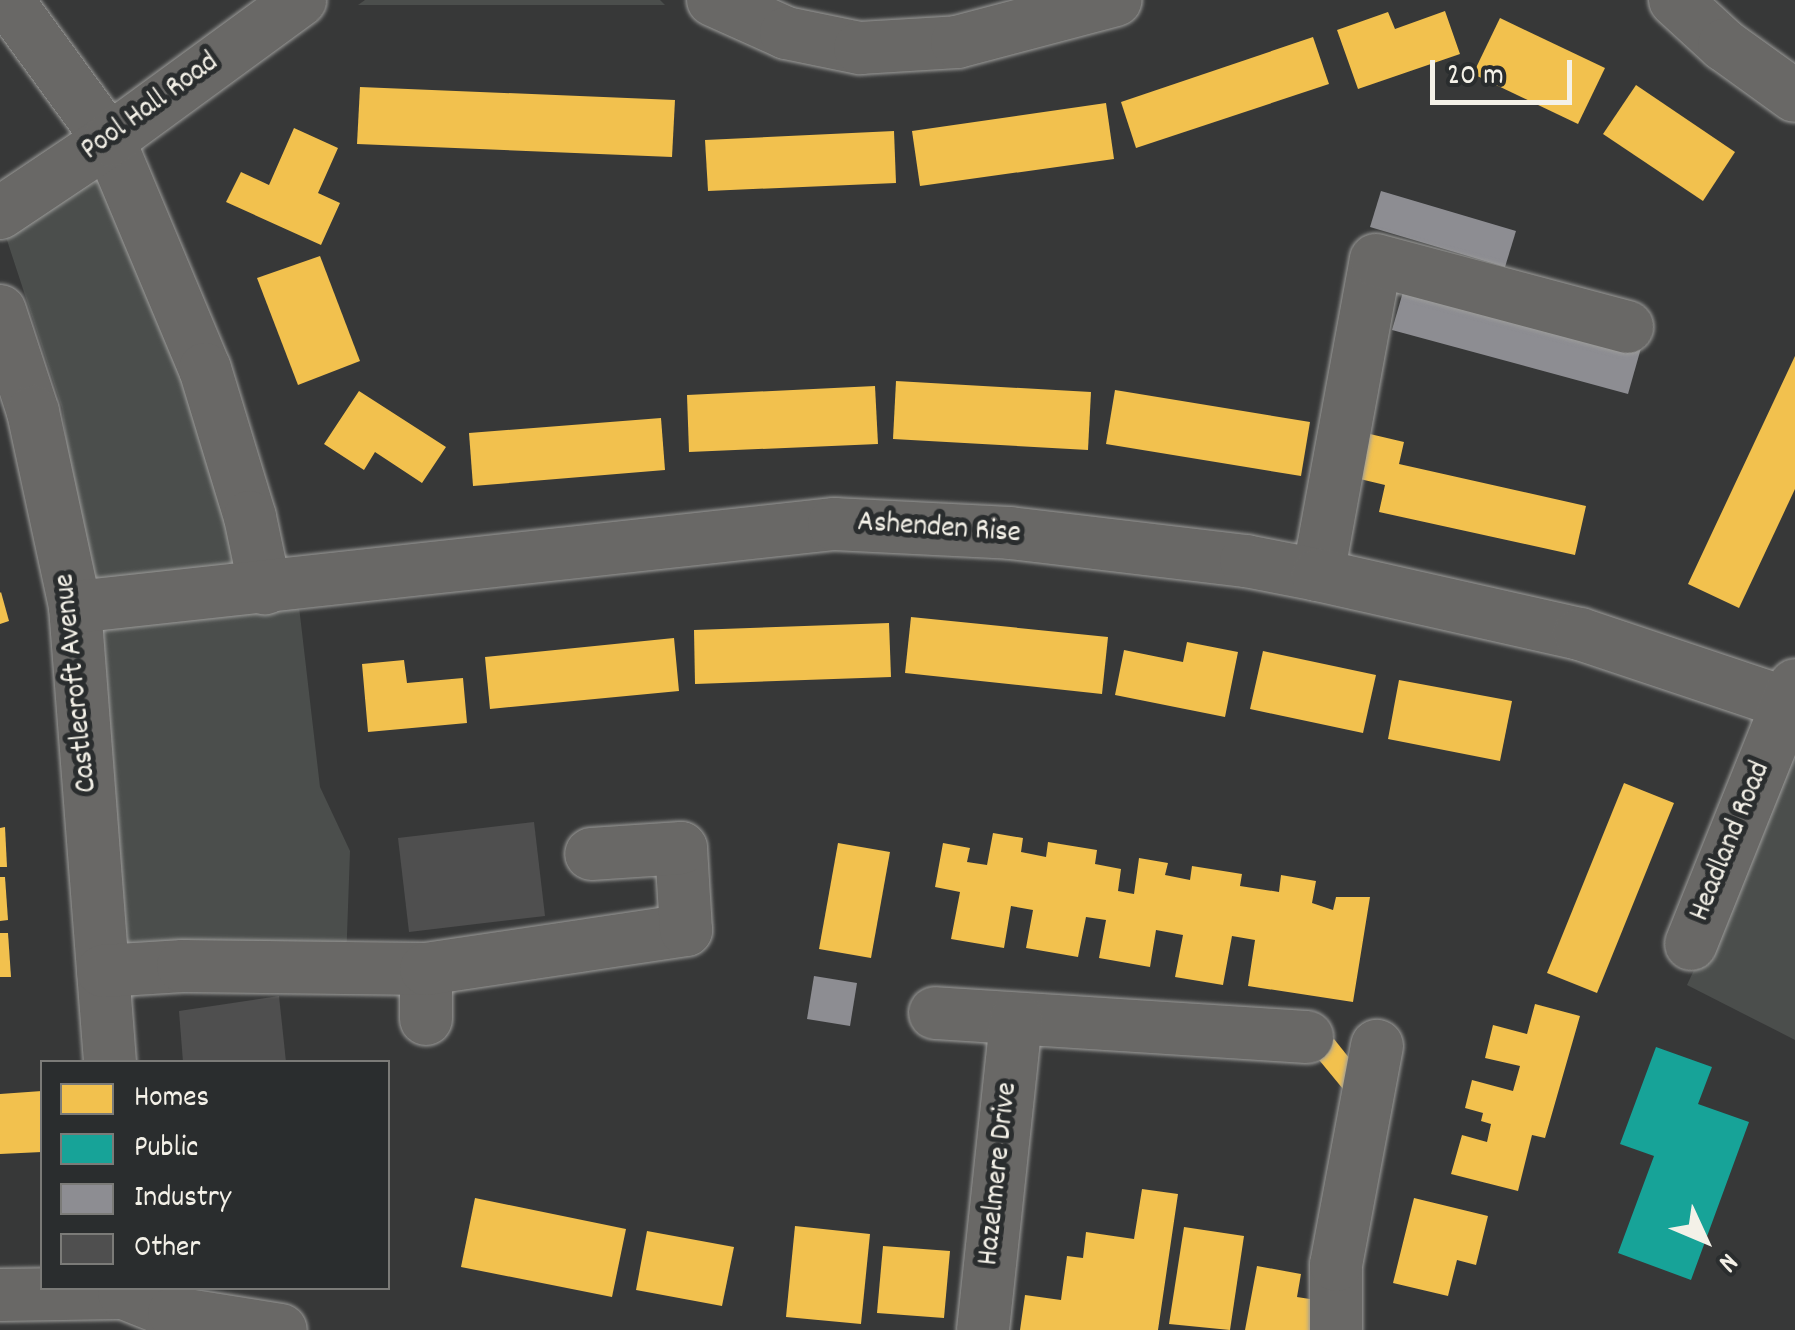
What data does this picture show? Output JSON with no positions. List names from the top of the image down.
{
  "streets": {
    "street": [
      "Pool Hall Road",
      "Ashenden Rise",
      "Castlecroft Avenue",
      "Headland Road",
      "Hazelmere Drive"
    ]
  },
  "crossings": [
    ["Ashenden Rise", "Castlecroft Avenue"],
    ["Ashenden Rise", "Headland Road"]
  ],
  "legend": [
    "Homes",
    "Public",
    "Industry",
    "Other"
  ],
  "scale_bar": "20 m",
  "north": "bottom right"
}
